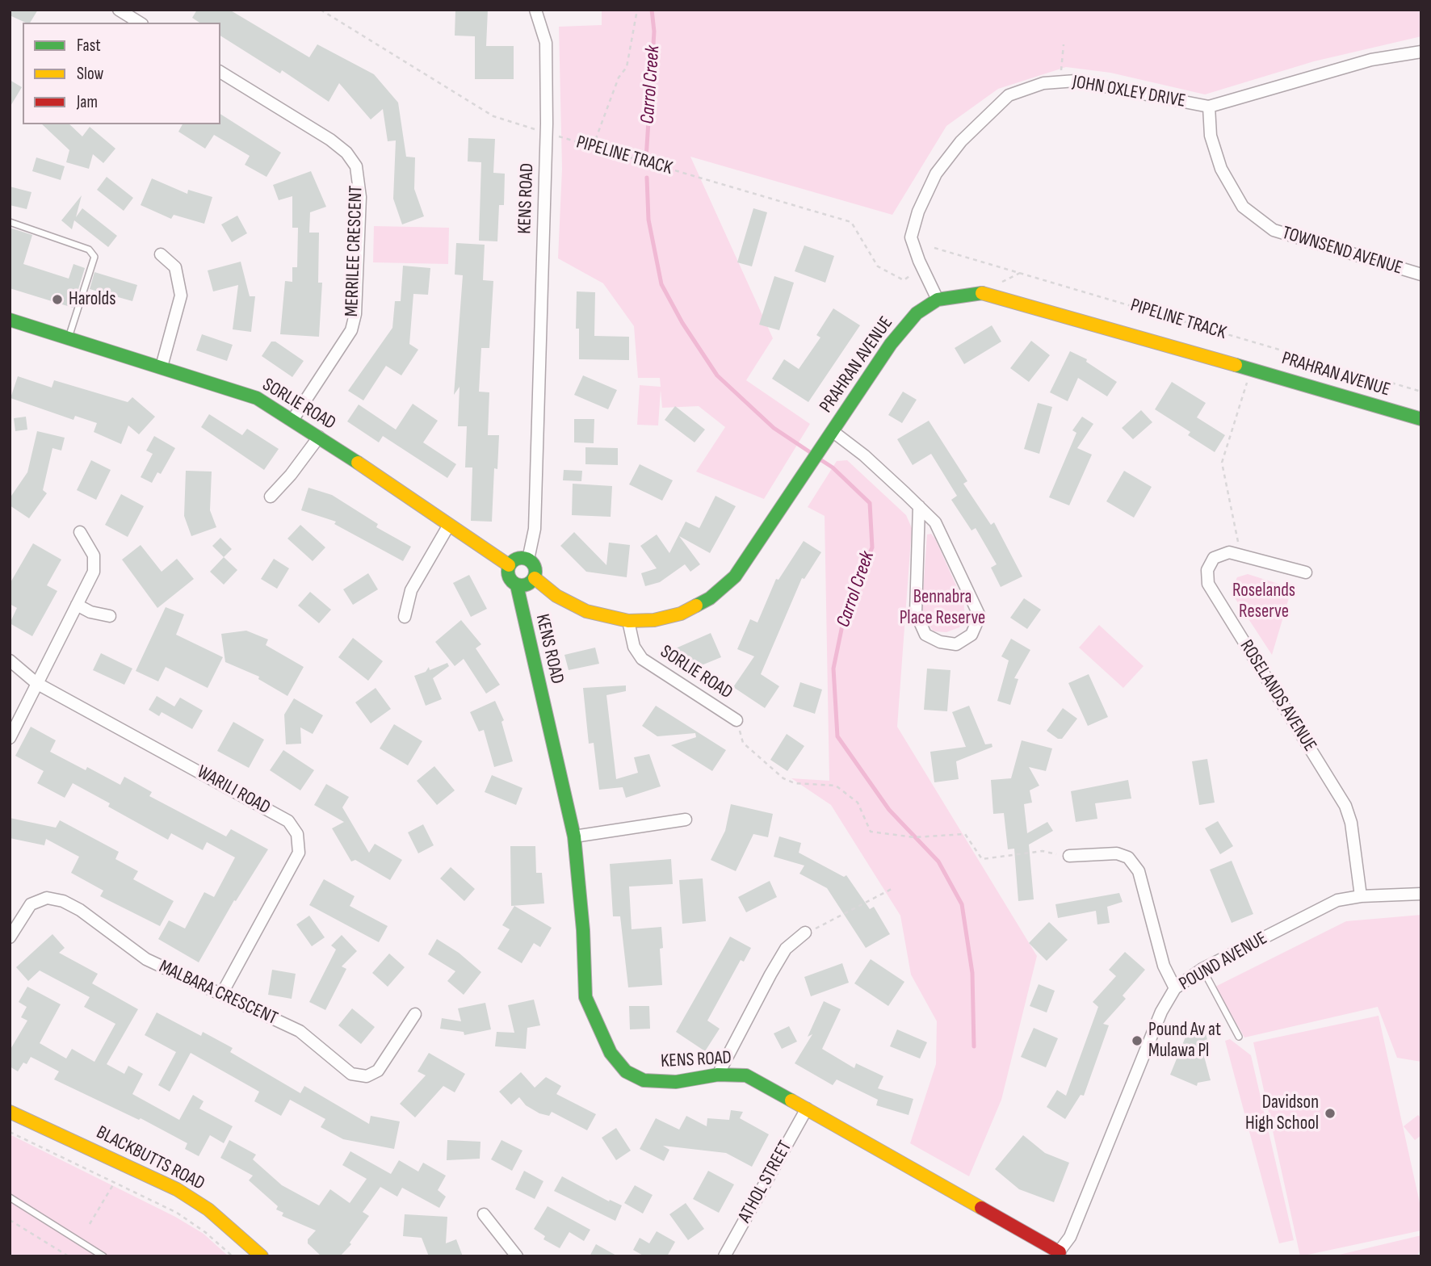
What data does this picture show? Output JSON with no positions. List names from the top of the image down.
{
  "streets": {
    "street": [
      "JOHN OXLEY DRIVE",
      "KENS ROAD",
      "MERRILEE CRESCENT",
      "TOWNSEND AVENUE",
      "PRAHRAN AVENUE",
      "SORLIE ROAD",
      "ROSELANDS AVENUE",
      "WARILI ROAD",
      "POUND AVENUE",
      "MALBARA CRESCENT",
      "BLACKBUTTS ROAD",
      "ATHOL STREET"
    ],
    "path": ["PIPELINE TRACK"]
  },
  "crossings": [
    ["JOHN OXLEY DRIVE", "PIPELINE TRACK"],
    ["JOHN OXLEY DRIVE", "TOWNSEND AVENUE"],
    ["JOHN OXLEY DRIVE", "PRAHRAN AVENUE"],
    ["PIPELINE TRACK", "KENS ROAD"],
    ["KENS ROAD", "PRAHRAN AVENUE"],
    ["KENS ROAD", "SORLIE ROAD"],
    ["KENS ROAD", "POUND AVENUE"],
    ["KENS ROAD", "ATHOL STREET"],
    ["MERRILEE CRESCENT", "SORLIE ROAD"],
    ["PRAHRAN AVENUE", "SORLIE ROAD"],
    ["ROSELANDS AVENUE", "POUND AVENUE"],
    ["WARILI ROAD", "MALBARA CRESCENT"]
  ],
  "water": ["Carrol Creek"],
  "parks": ["Roselands Reserve", "Bennabra Place Reserve"],
  "places": ["Harolds", "Pound Av at Mulawa Pl", "Davidson High School"],
  "legend": ["Fast", "Slow", "Jam"]
}
